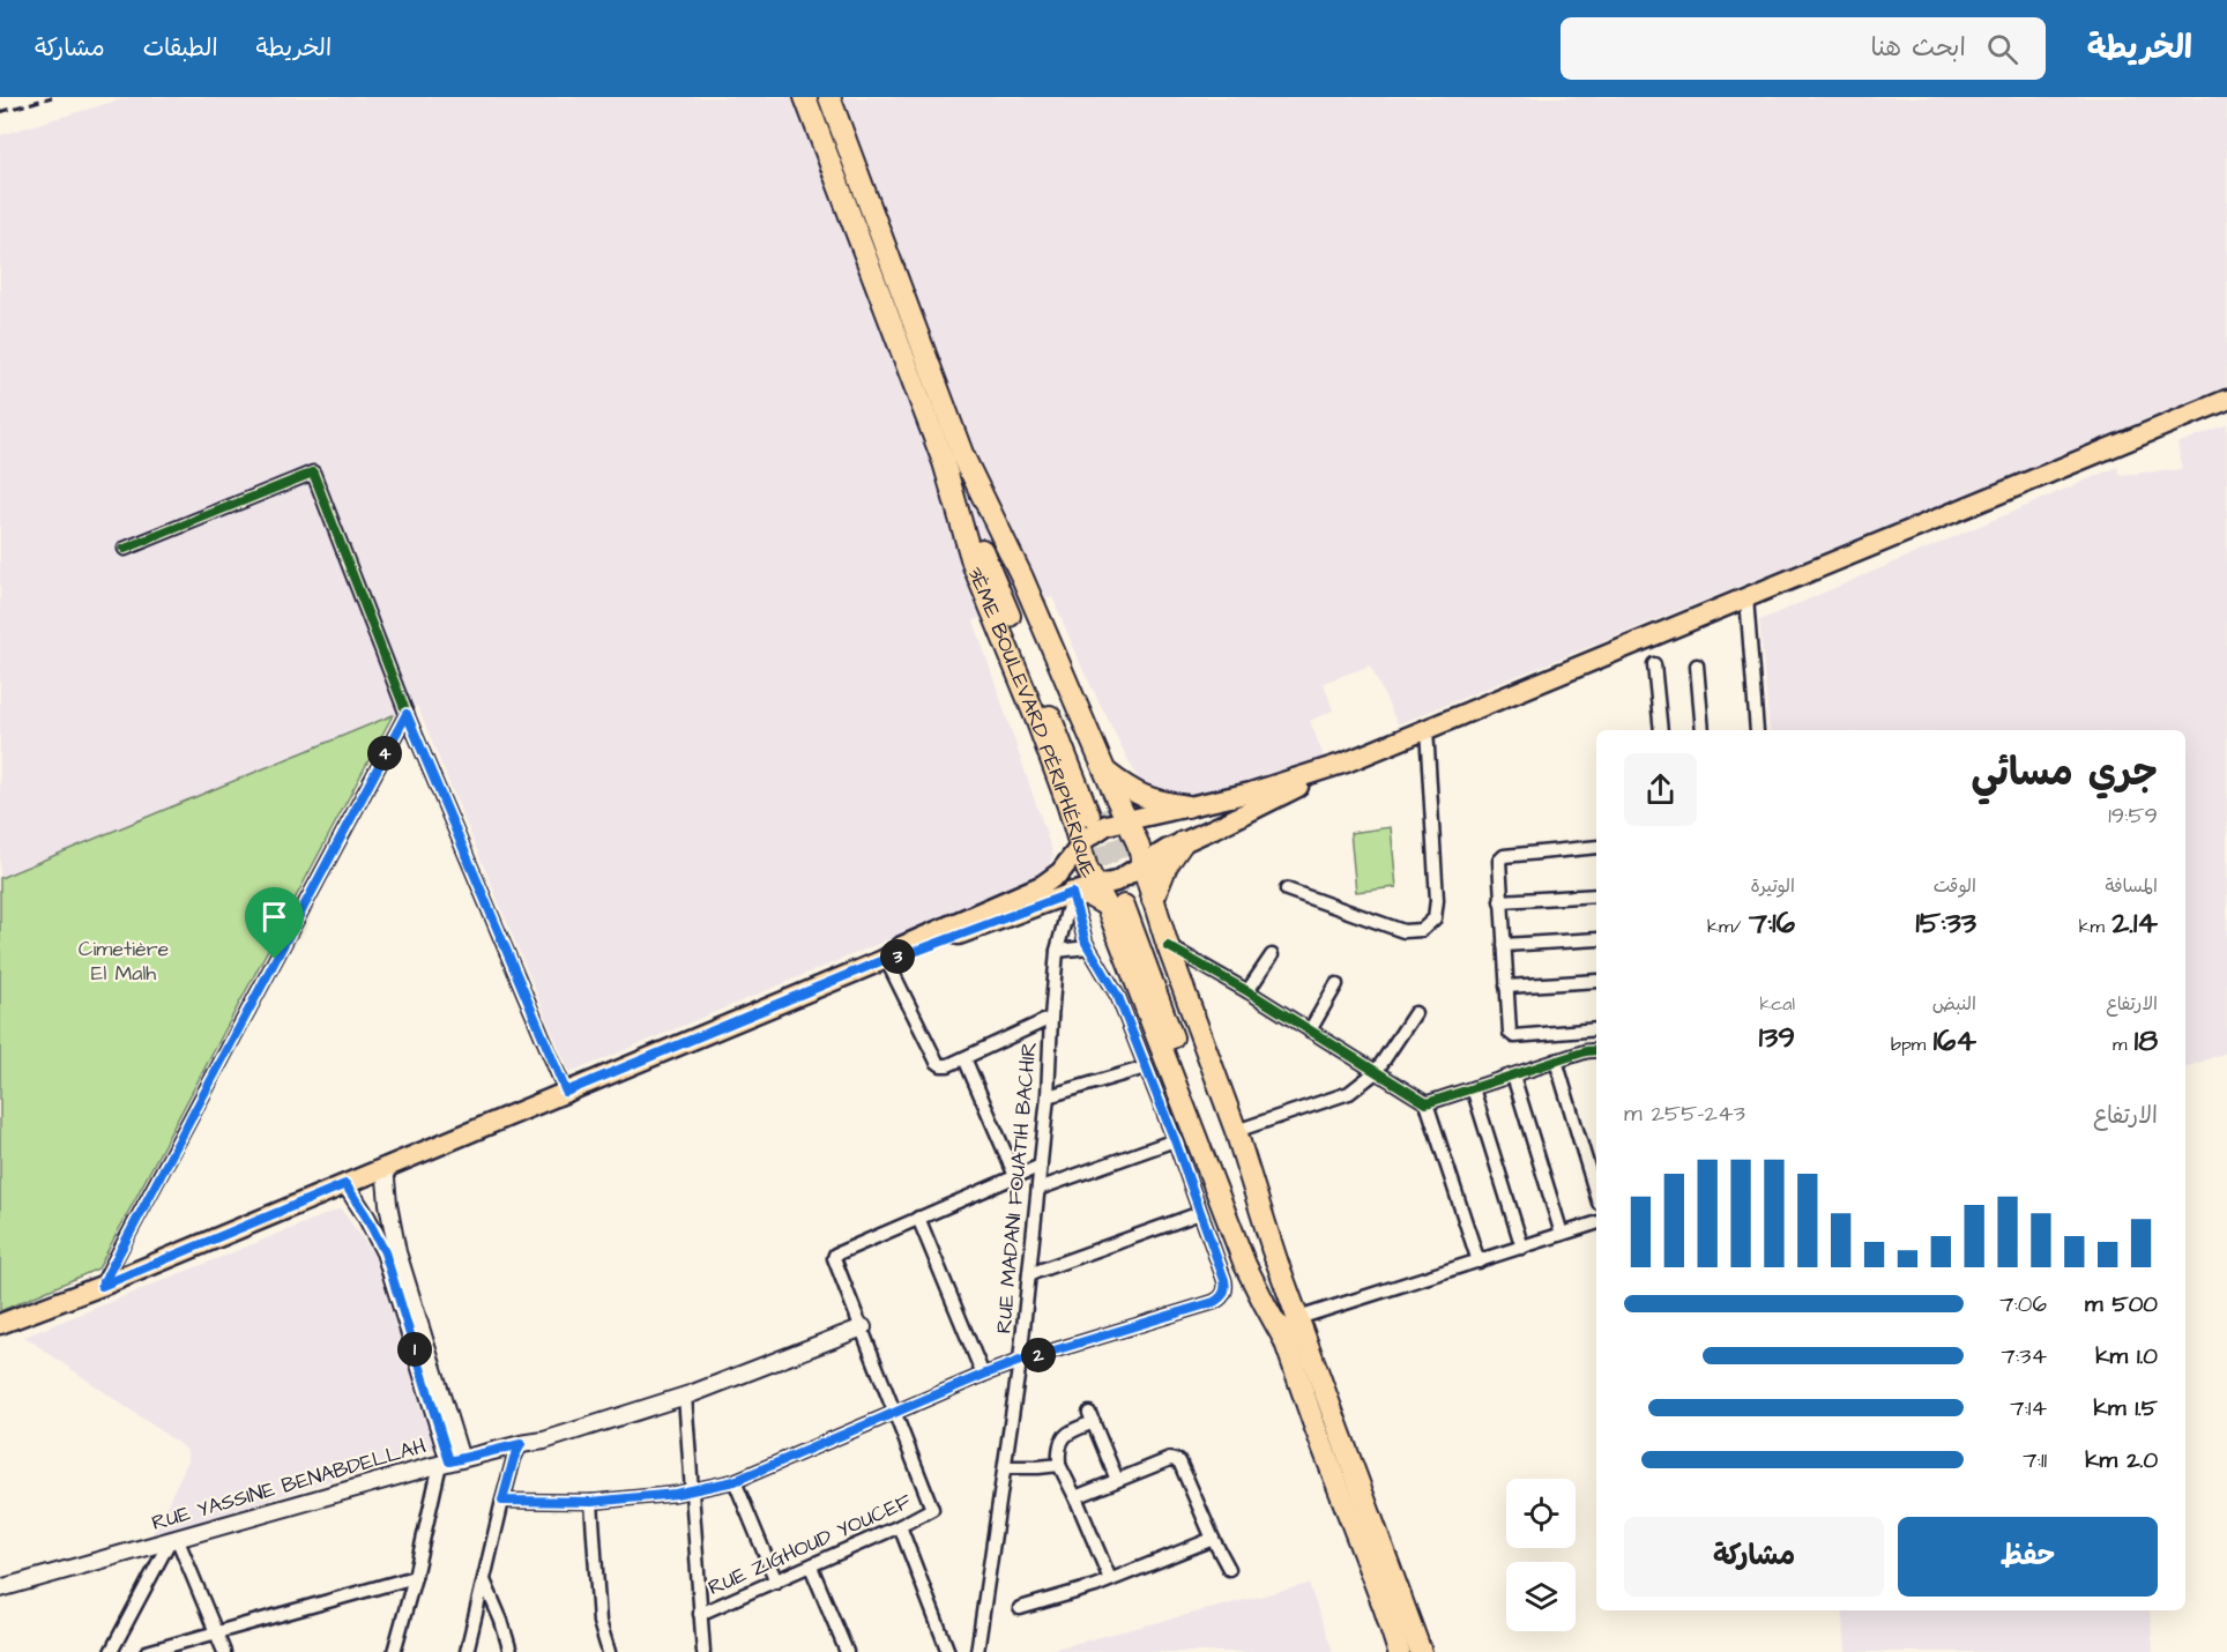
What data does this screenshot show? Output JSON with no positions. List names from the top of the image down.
{
  "streets": {
    "highway": ["3ÈME BOULEVARD PÉRIPHÉRIQUE"],
    "street": ["RUE MADANI FOUATIH BACHIR", "RUE YASSINE BENABDELLAH", "RUE ZIGHOUD YOUCEF"]
  },
  "parks": ["Cimetière El Malh"],
  "page": {
    "header": "الخريطة",
    "search": "ابحث هنا",
    "nav": ["الخريطة", "الطبقات", "مشاركة"],
    "heading": ["جري مسائي", "19:59"],
    "pins": [
      "4",
      "3",
      "1",
      "2"
    ],
    "stats": [
      ["المسافة", "2.14 km"],
      ["الوقت", "15:33"],
      ["الوتيرة", "7:16 /km"],
      ["الارتفاع", "18 m"],
      ["النبض", "164 bpm"],
      ["kcal", "139"]
    ],
    "chart": ["الارتفاع", "243–255 m"],
    "list": [
      {
        "name": "500 m",
        "note": "7:06"
      },
      {
        "name": "1.0 km",
        "note": "7:34"
      },
      {
        "name": "1.5 km",
        "note": "7:14"
      },
      {
        "name": "2.0 km",
        "note": "7:11"
      }
    ],
    "buttons": ["حفظ", "مشاركة"]
  }
}
